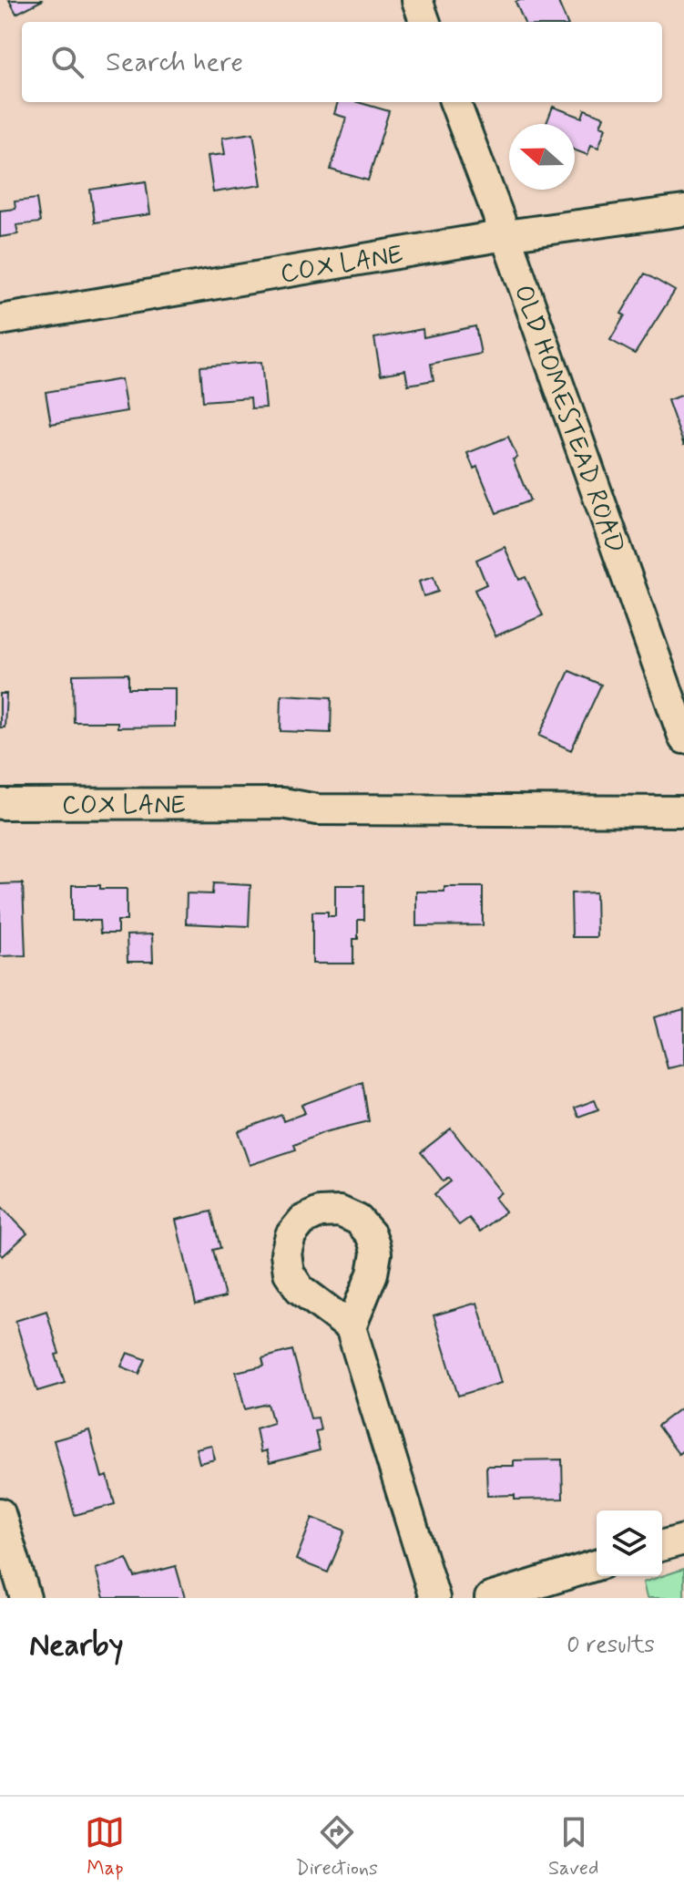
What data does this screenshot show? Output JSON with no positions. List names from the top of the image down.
{
  "streets": {
    "street": ["COX LANE", "OLD HOMESTEAD ROAD"]
  },
  "crossings": [
    ["COX LANE", "OLD HOMESTEAD ROAD"]
  ],
  "north": "left",
  "page": {
    "search": "Search here",
    "heading": ["Nearby", "0 results"],
    "nav": ["Map", "Directions", "Saved"]
  }
}
